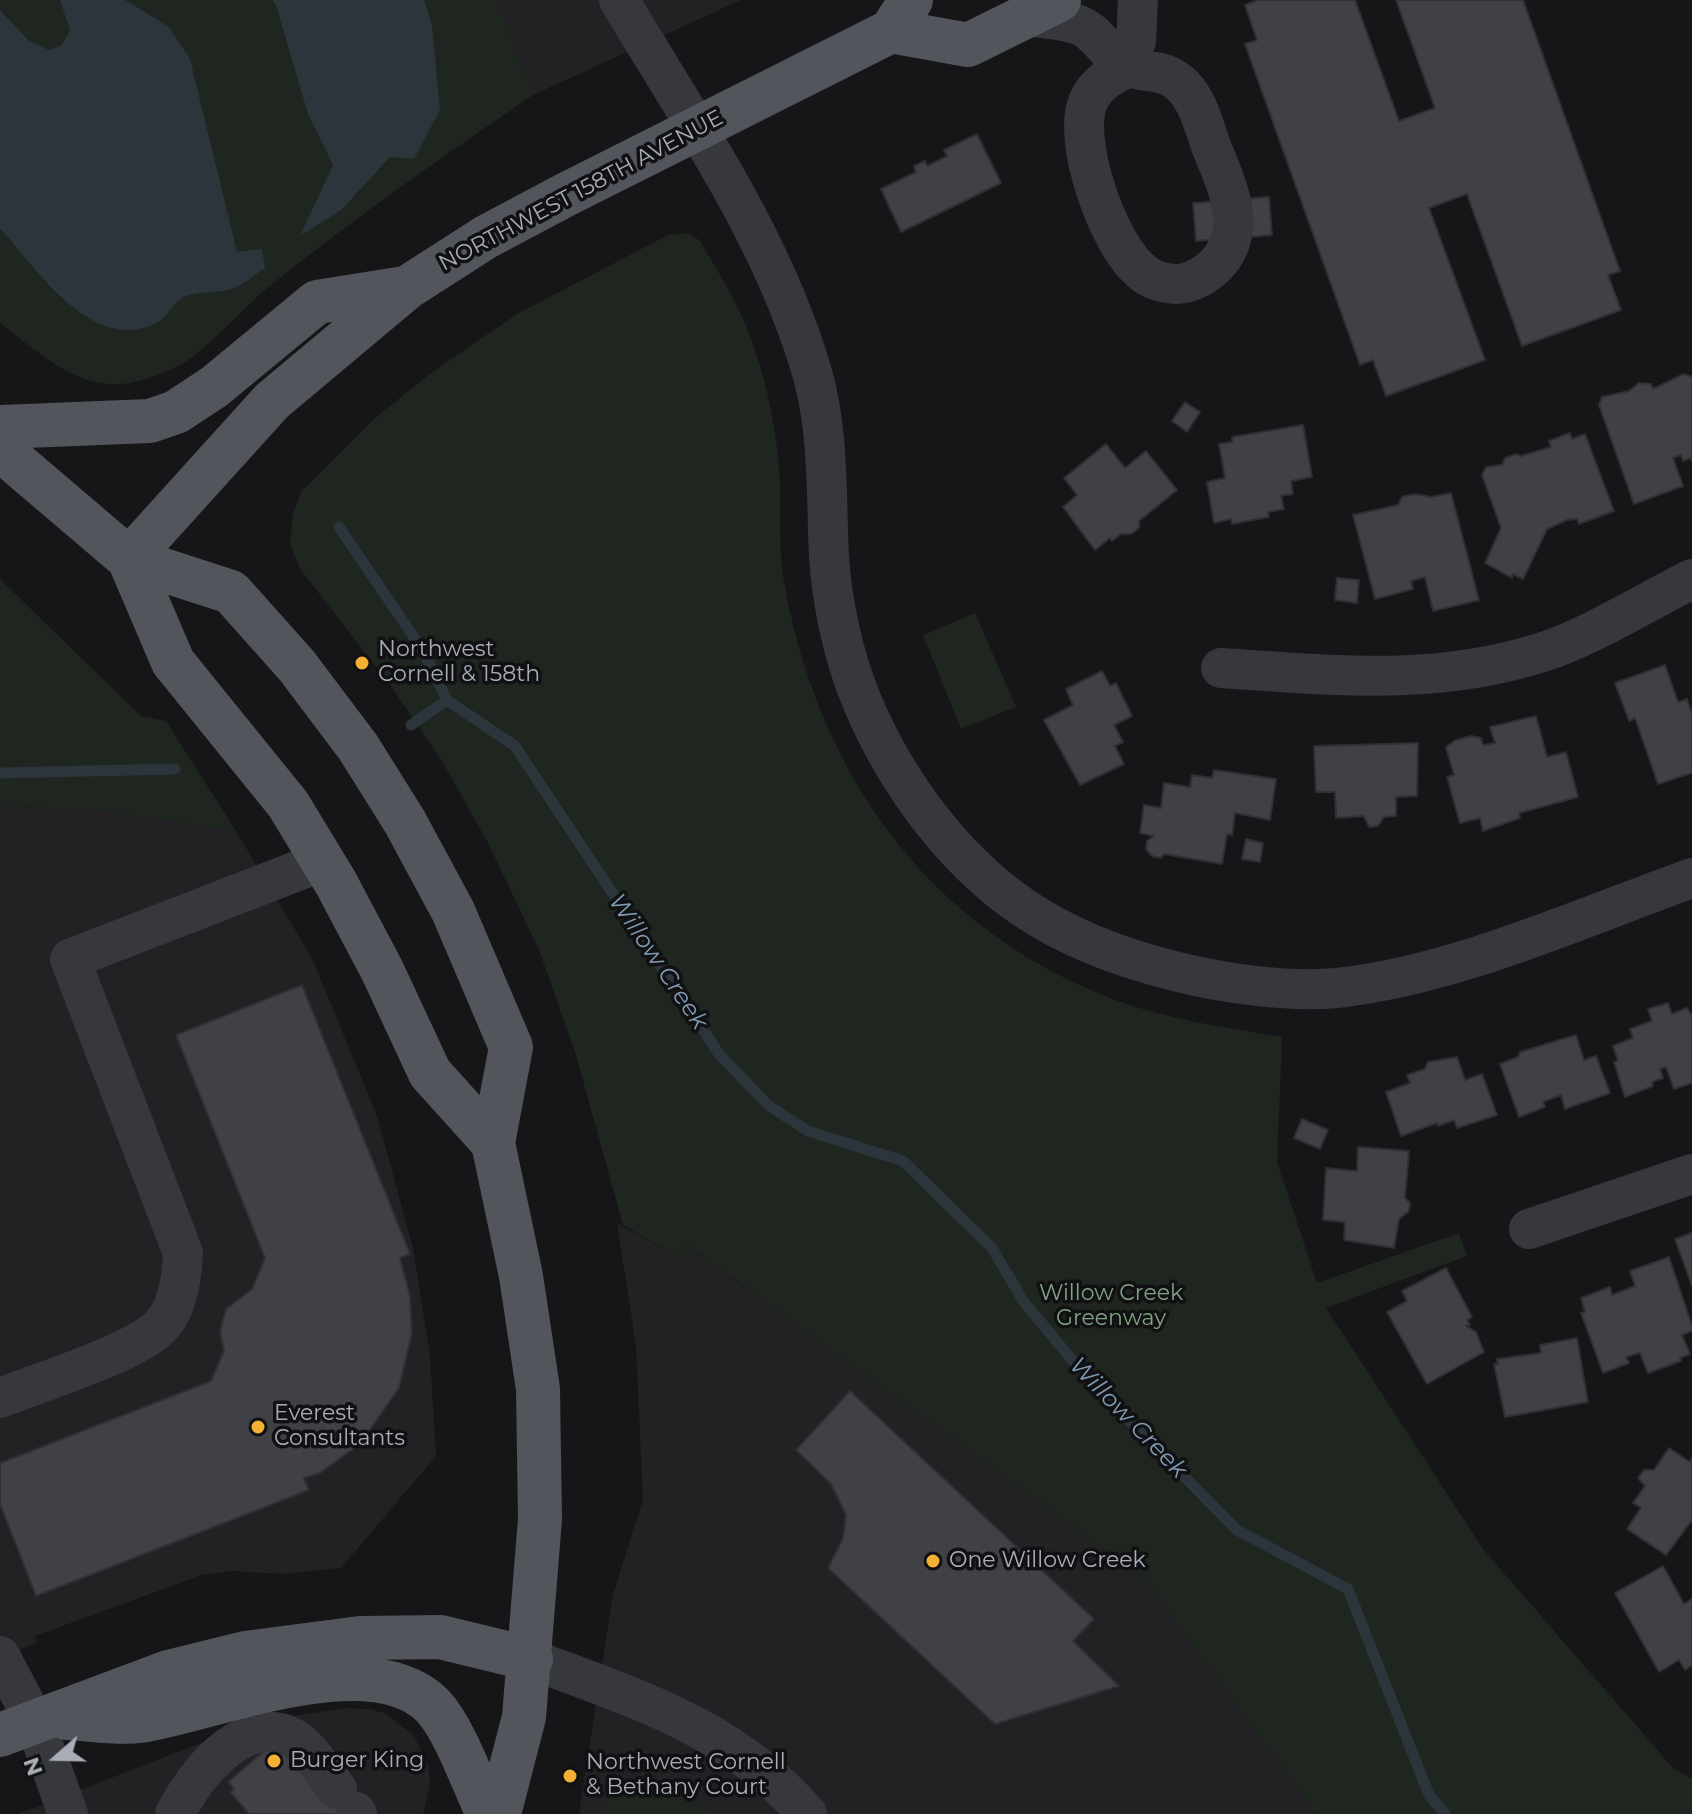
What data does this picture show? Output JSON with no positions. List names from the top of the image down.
{
  "streets": {
    "main road": ["NORTHWEST 158TH AVENUE"]
  },
  "water": ["Willow Creek"],
  "parks": ["Willow Creek Greenway"],
  "places": [
    "Northwest Cornell & 158th",
    "Everest Consultants",
    "One Willow Creek",
    "Burger King",
    "Northwest Cornell & Bethany Court"
  ],
  "north": "left"
}
